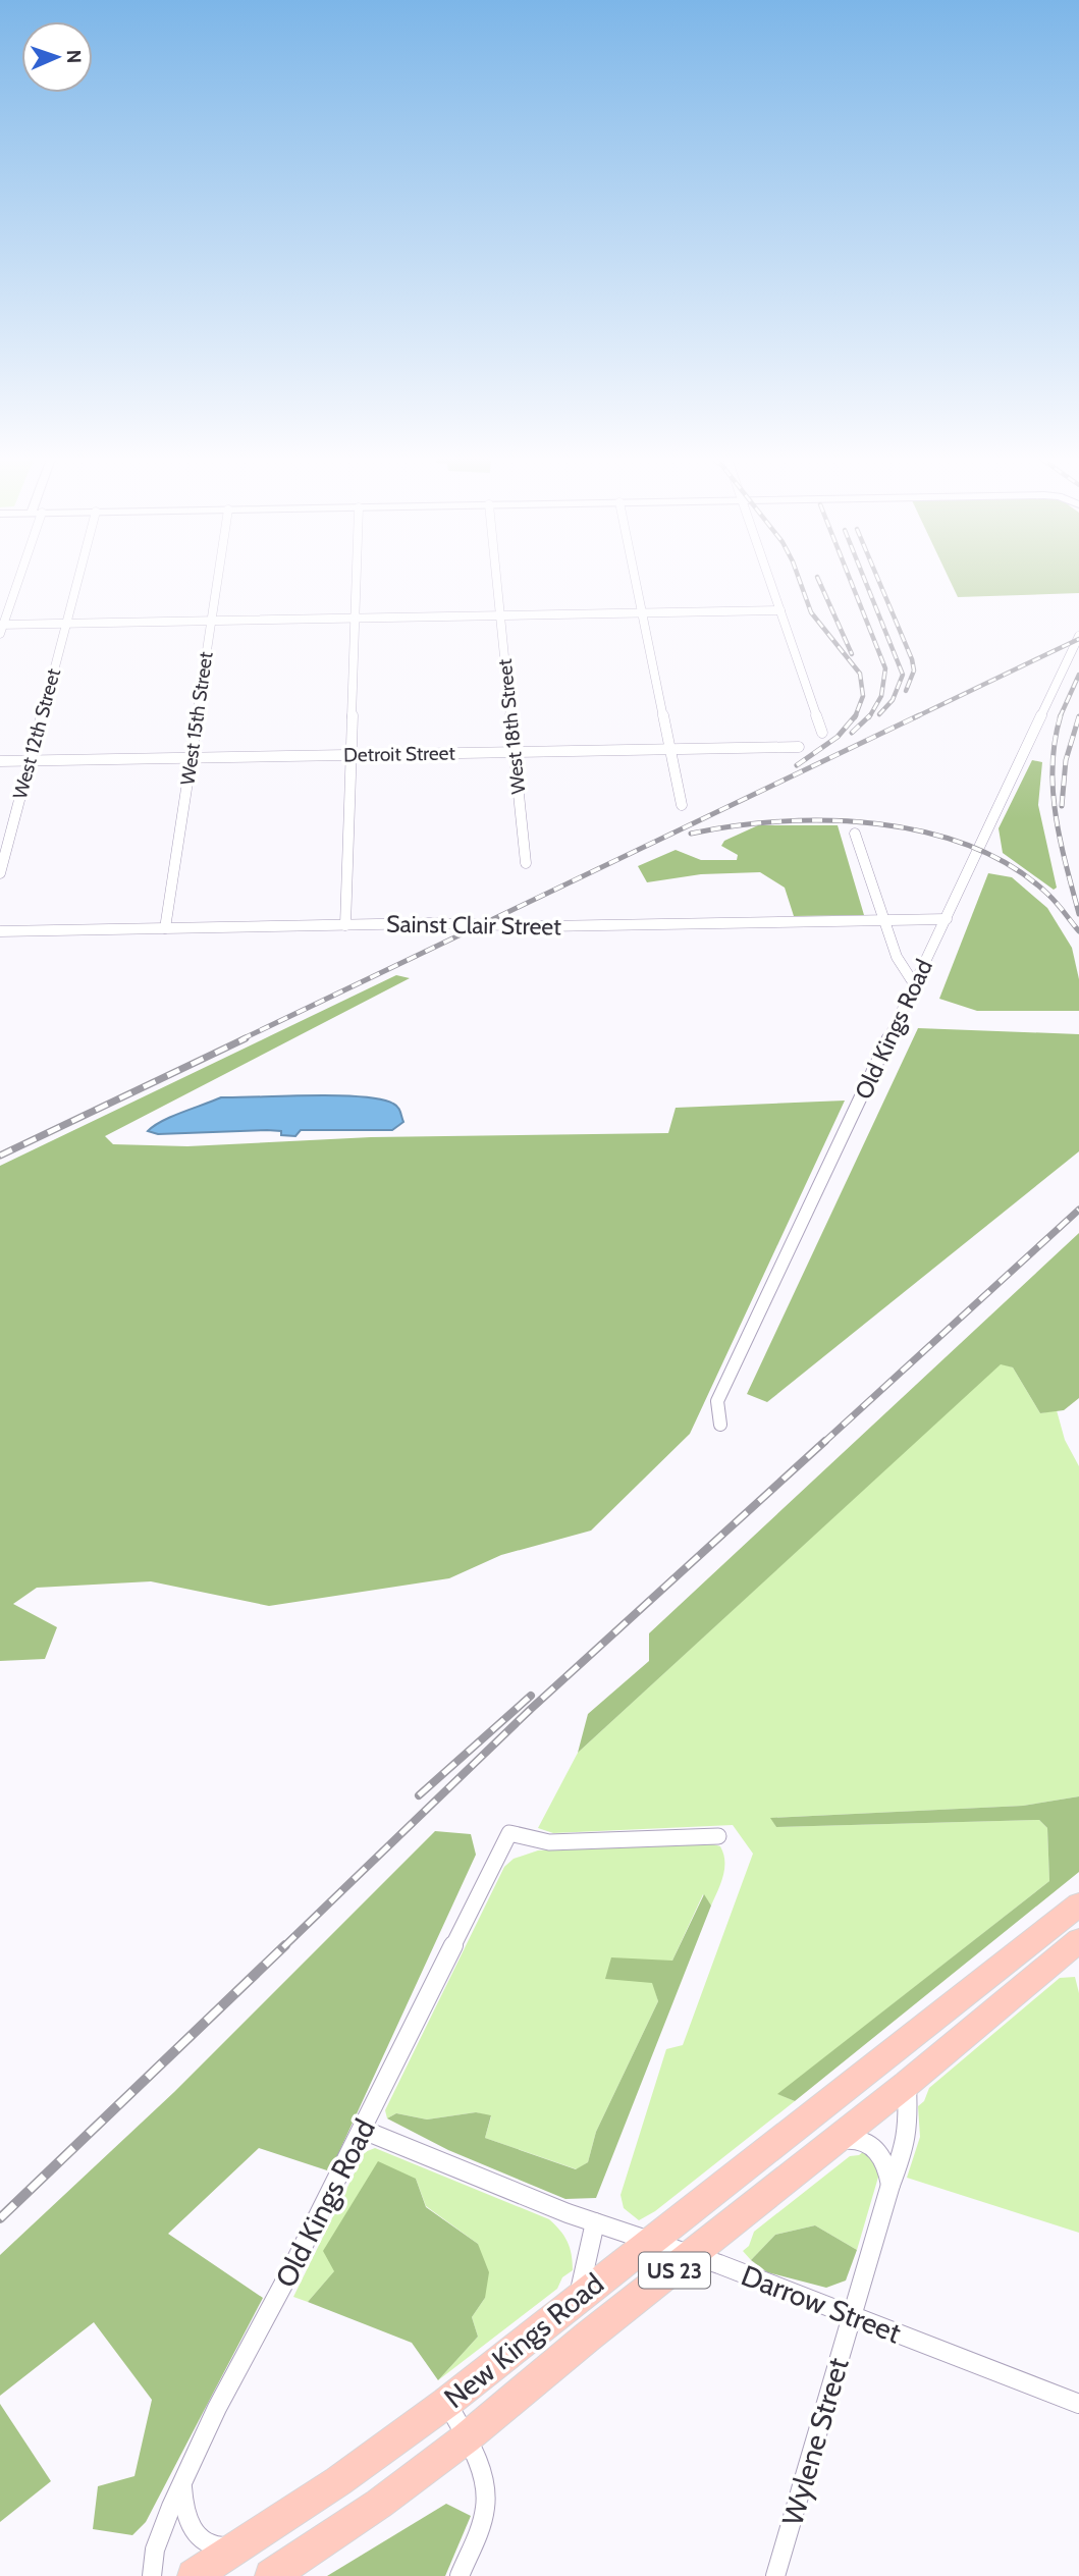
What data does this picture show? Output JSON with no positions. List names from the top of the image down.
{
  "streets": {
    "main road": ["US 23", "New Kings Road"],
    "street": [
      "West 15th Street",
      "West 18th Street",
      "West 12th Street",
      "Detroit Street",
      "Sainst Clair Street",
      "Old Kings Road",
      "Darrow Street",
      "Wylene Street"
    ]
  },
  "crossings": [
    ["West 15th Street", "Detroit Street"],
    ["West 15th Street", "Sainst Clair Street"],
    ["West 18th Street", "Detroit Street"],
    ["West 12th Street", "Detroit Street"],
    ["Sainst Clair Street", "Old Kings Road"],
    ["Old Kings Road", "Darrow Street"],
    ["Darrow Street", "New Kings Road"],
    ["Darrow Street", "Wylene Street"],
    ["New Kings Road", "Wylene Street"]
  ],
  "north": "right"
}
